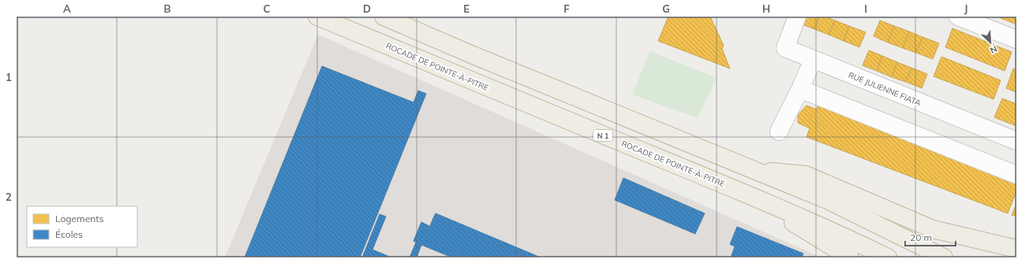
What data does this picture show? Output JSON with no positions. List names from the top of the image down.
{
  "streets": {
    "highway": ["ROCADE DE POINTE-À-PITRE", "N 1"],
    "lane": ["RUE JULIENNE FIATA"]
  },
  "legend": ["Logements", "Écoles"],
  "scale_bar": "20 m",
  "north": "bottom right",
  "grid": {
    "columns": [
      "A",
      "B",
      "C",
      "D",
      "E",
      "F",
      "G",
      "H",
      "I",
      "J"
    ],
    "rows": ["1", "2"]
  }
}
